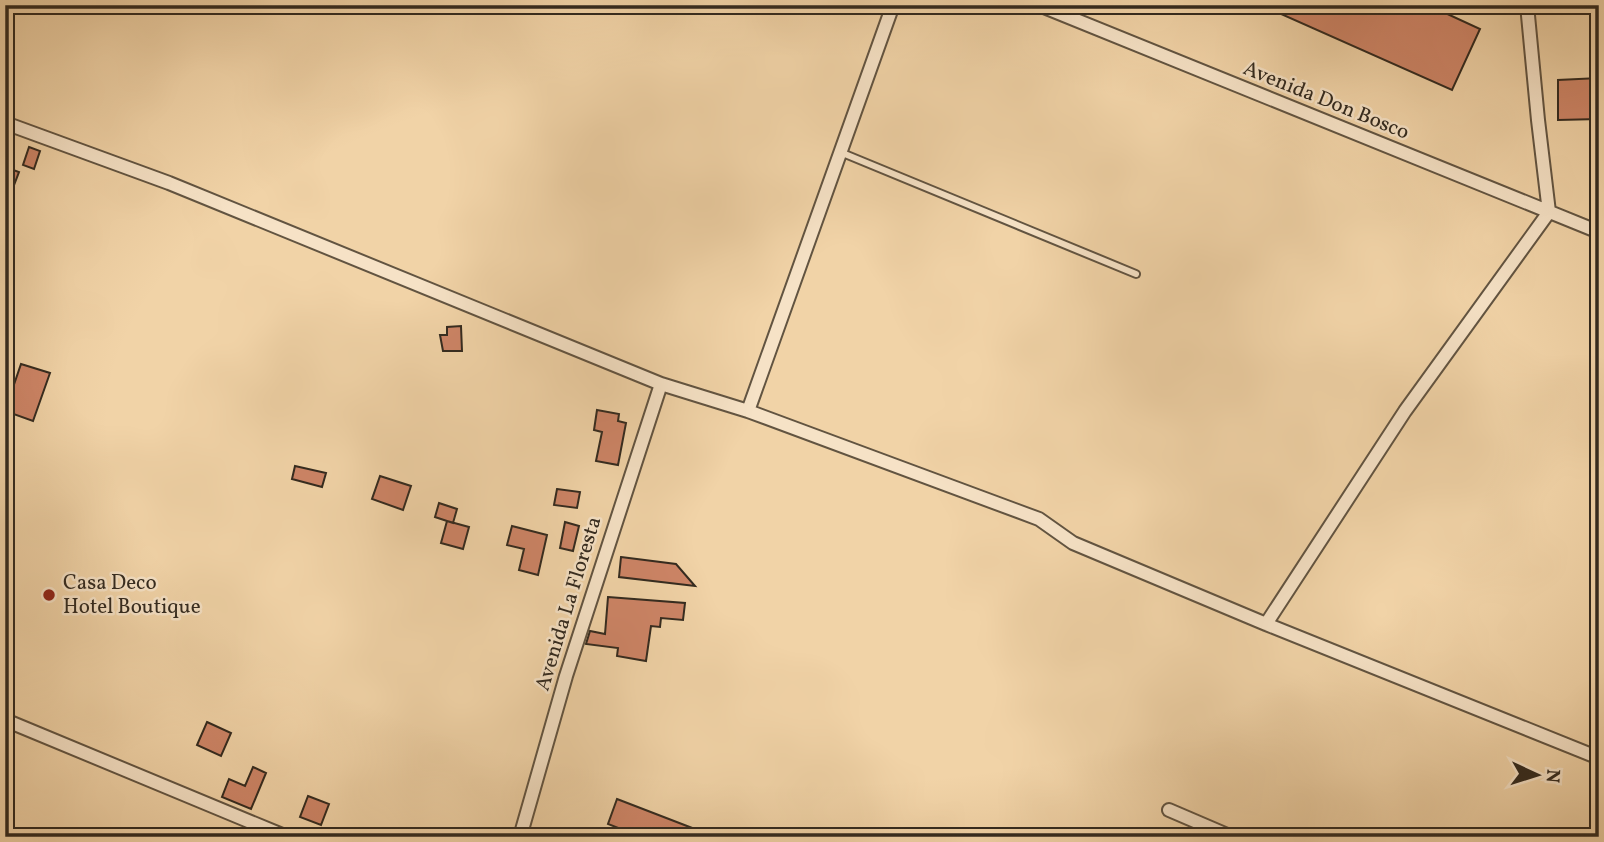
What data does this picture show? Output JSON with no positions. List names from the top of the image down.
{
  "streets": {
    "street": ["Avenida Don Bosco", "Avenida La Floresta"]
  },
  "places": ["Casa Deco Hotel Boutique"],
  "north": "right"
}
